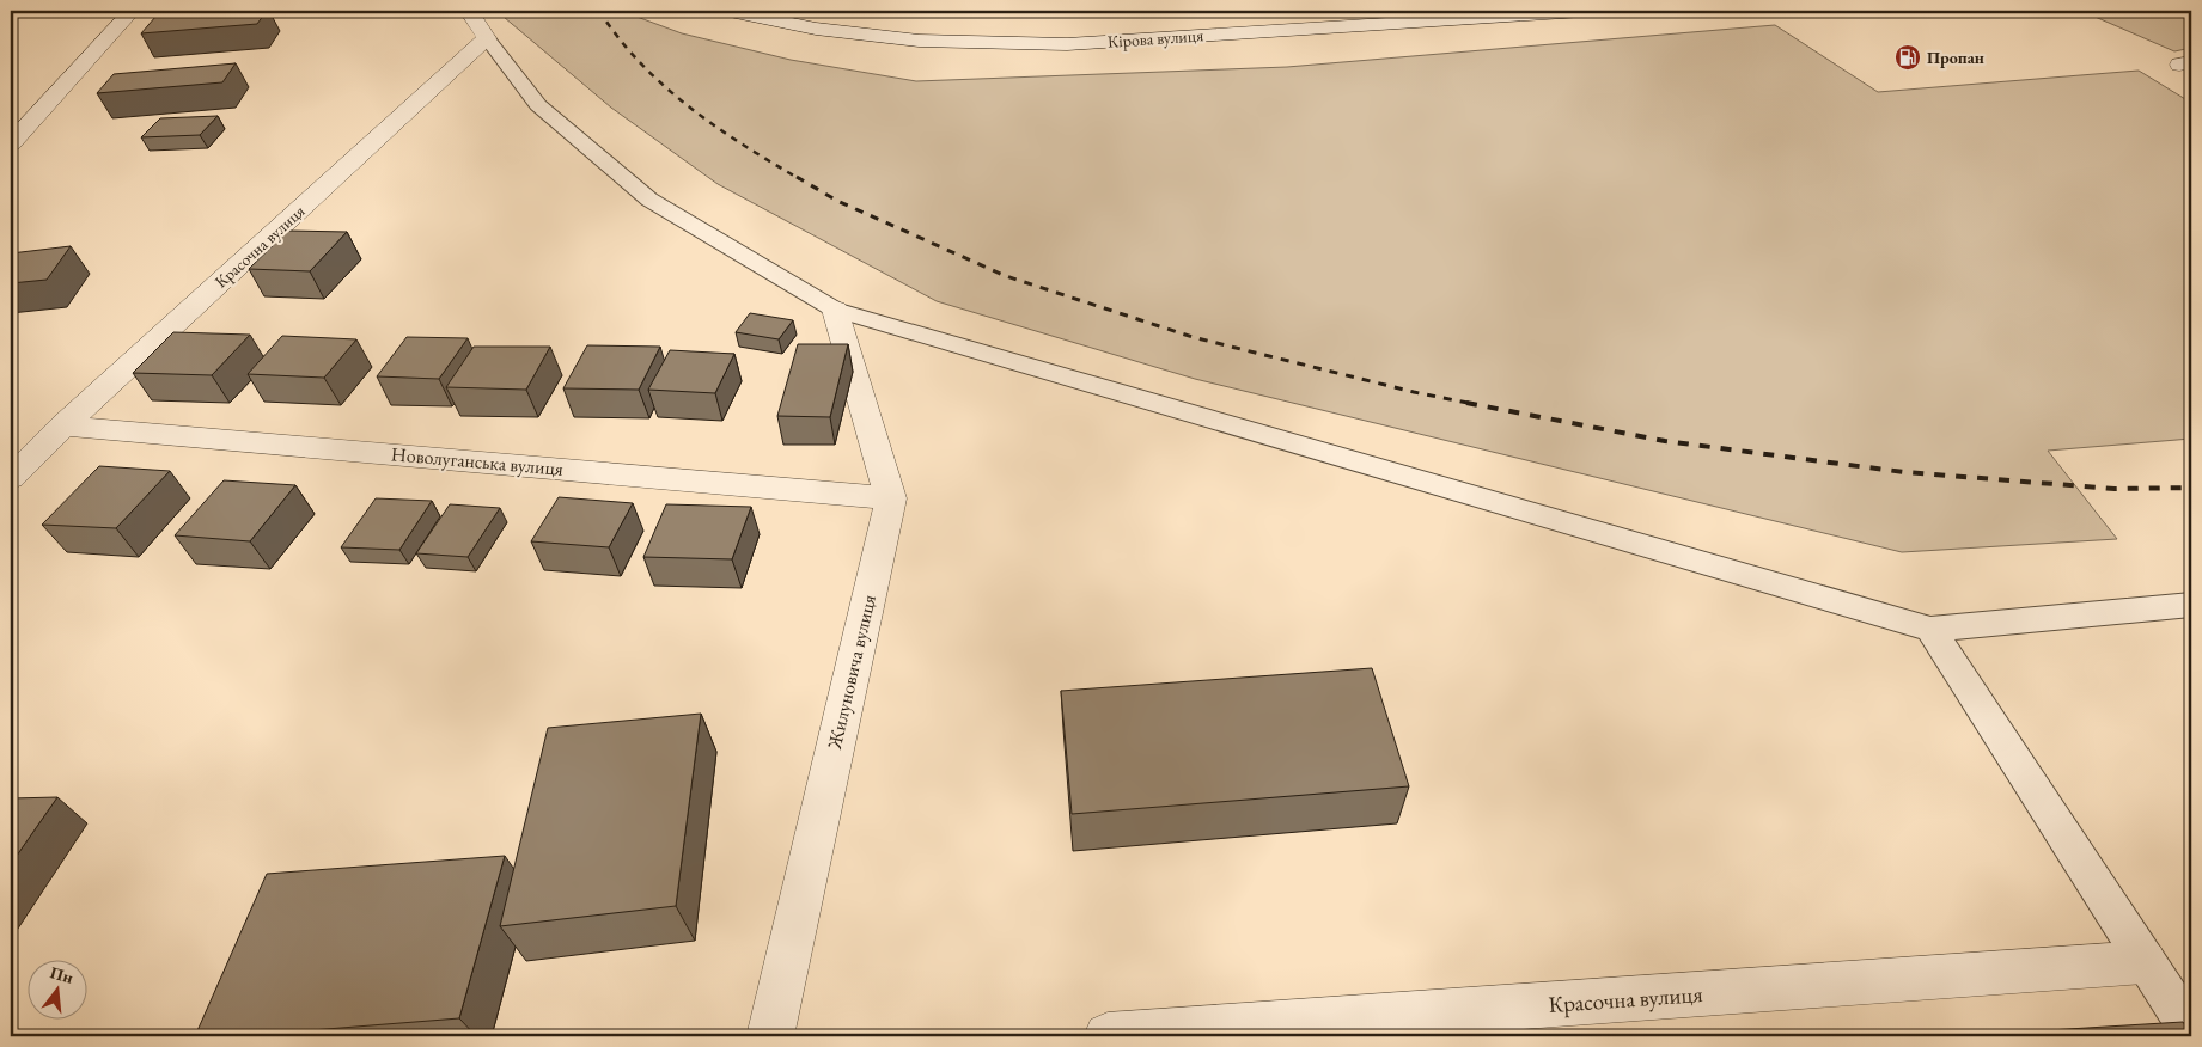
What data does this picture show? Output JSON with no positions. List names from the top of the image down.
{
  "streets": {
    "street": [
      "Кірова вулиця",
      "Красочна вулиця",
      "Новолуганська вулиця",
      "Жилуновича вулиця"
    ]
  },
  "crossings": [
    ["Красочна вулиця", "Новолуганська вулиця"],
    ["Новолуганська вулиця", "Жилуновича вулиця"]
  ],
  "places": {
    "fuel station": ["Пропан"]
  },
  "north": "top"
}
